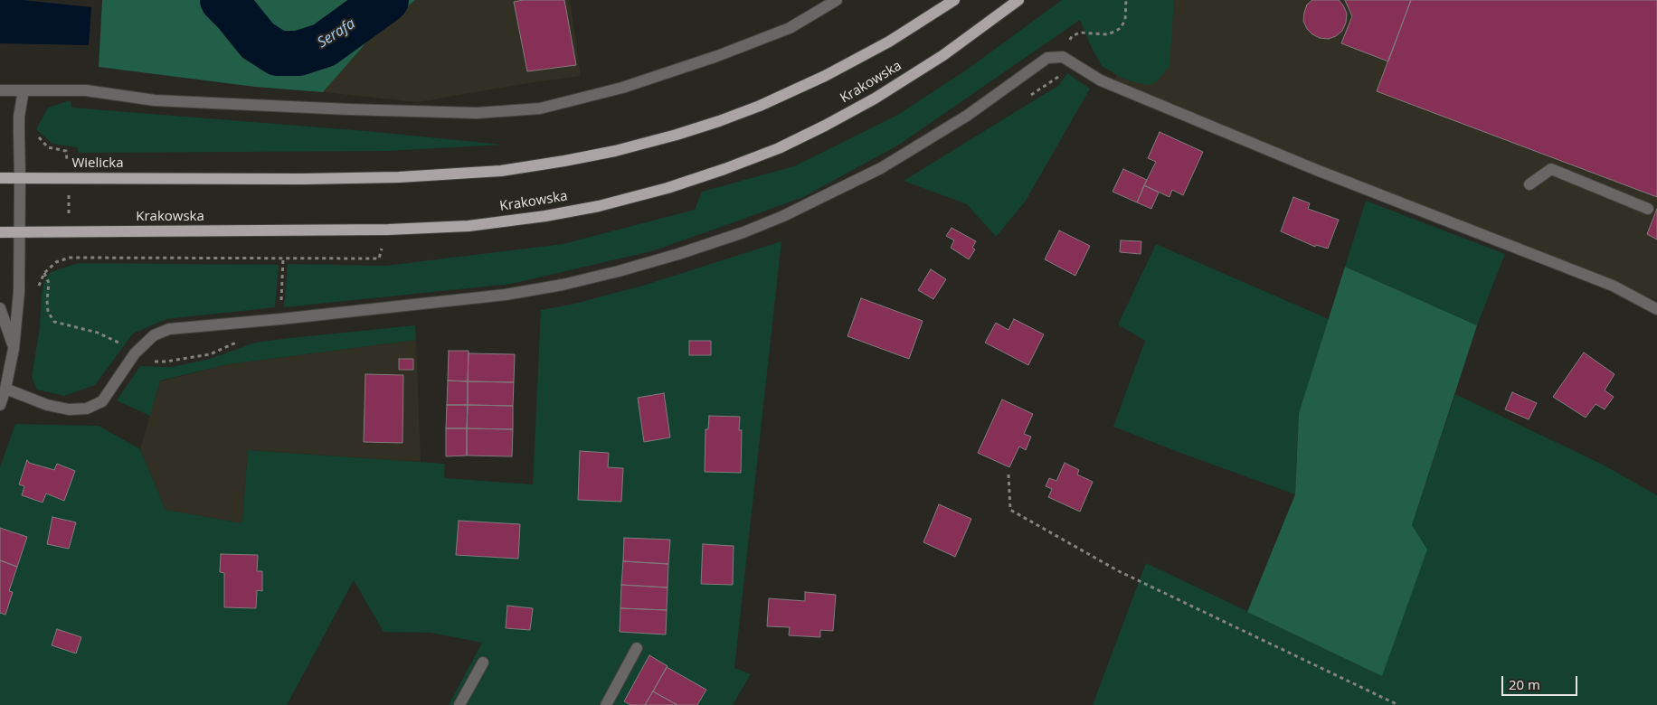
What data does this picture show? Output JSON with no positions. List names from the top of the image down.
{
  "streets": {
    "main road": ["Krakowska", "Wielicka"]
  },
  "crossings": [
    ["Krakowska", "Wielicka"]
  ],
  "water": ["Serafa"],
  "scale_bar": "20 m"
}
